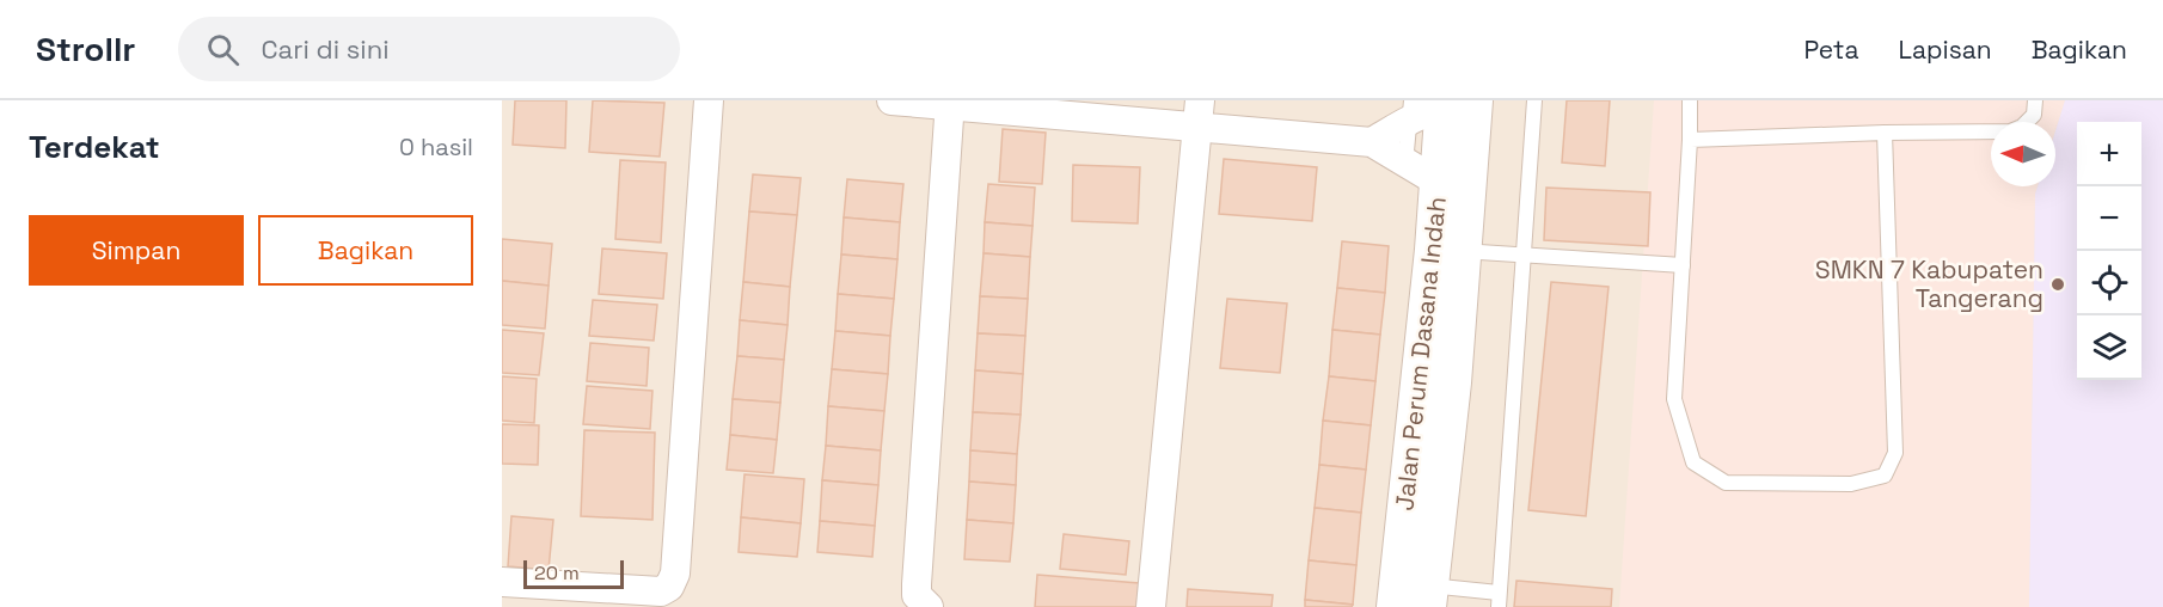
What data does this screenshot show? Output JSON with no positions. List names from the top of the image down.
{
  "streets": {
    "street": ["Jalan Perum Dasana Indah"]
  },
  "places": ["SMKN 7 Kabupaten Tangerang"],
  "scale_bar": "20 m",
  "north": "left",
  "page": {
    "header": "Strollr",
    "search": "Cari di sini",
    "nav": ["Peta", "Lapisan", "Bagikan"],
    "heading": ["Terdekat", "0 hasil"],
    "map_buttons": ["+", "−"],
    "buttons": ["Simpan", "Bagikan"],
    "scale": "20 m"
  }
}
